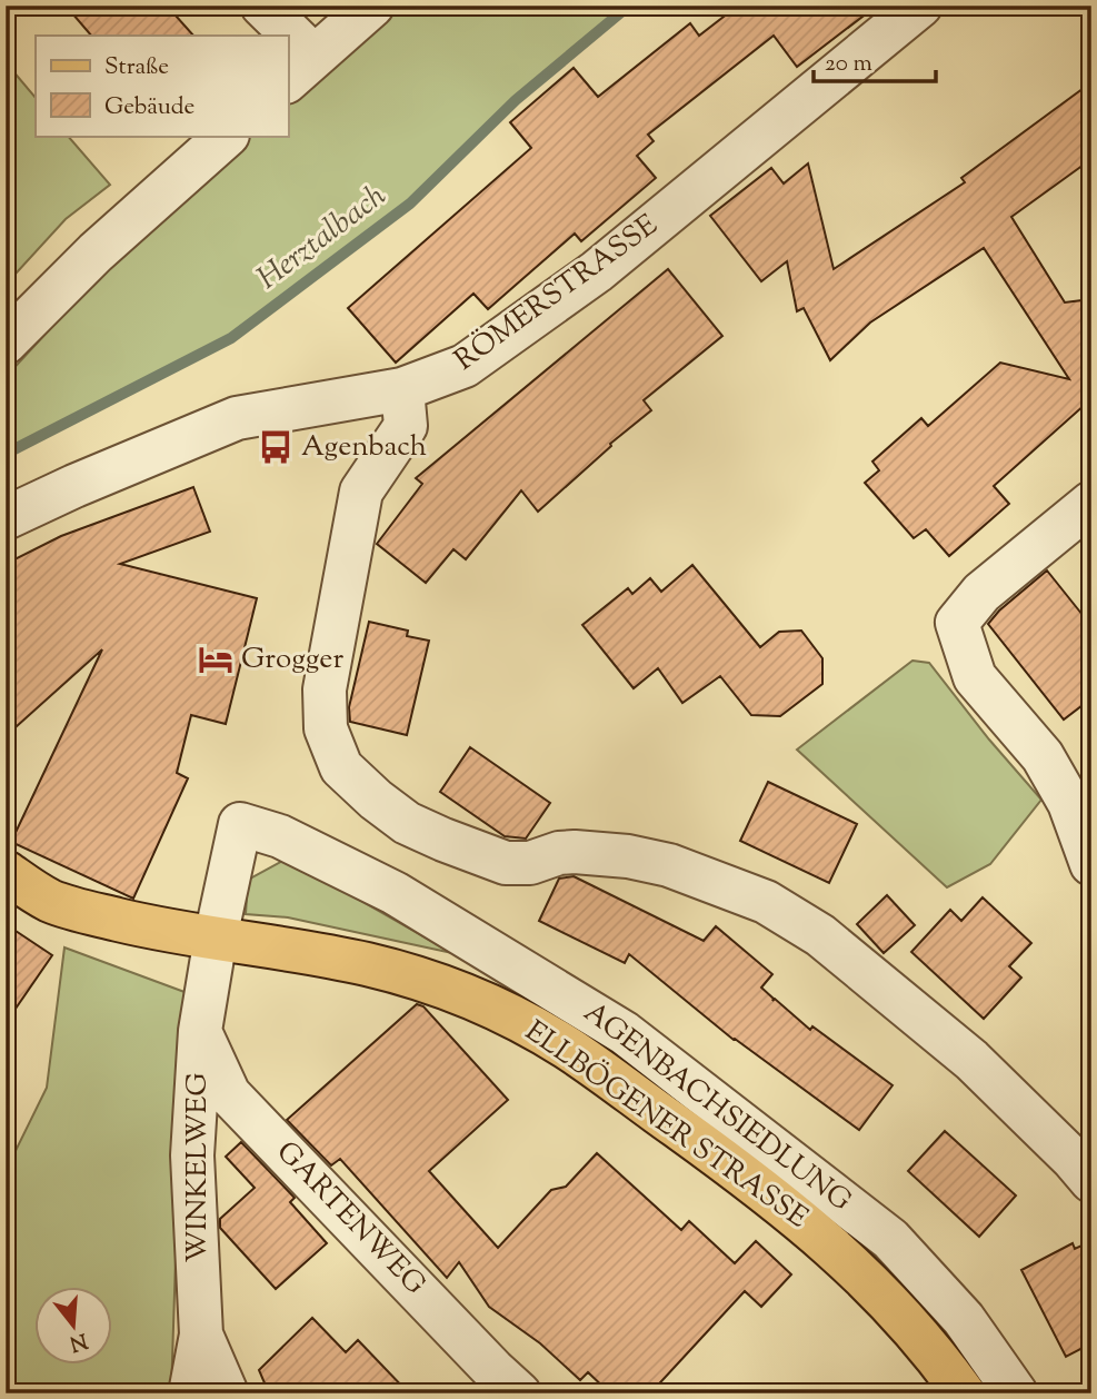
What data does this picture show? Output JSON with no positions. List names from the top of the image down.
{
  "streets": {
    "main road": ["ELLBÖGENER STRASSE"],
    "street": [
      "RÖMERSTRASSE",
      "AGENBACHSIEDLUNG",
      "WINKELWEG",
      "GARTENWEG"
    ]
  },
  "crossings": [
    ["AGENBACHSIEDLUNG", "ELLBÖGENER STRASSE"],
    ["AGENBACHSIEDLUNG", "WINKELWEG"],
    ["ELLBÖGENER STRASSE", "WINKELWEG"],
    ["WINKELWEG", "GARTENWEG"]
  ],
  "water": ["Herztalbach"],
  "places": {
    "bus stop": ["Agenbach"],
    "hotel": ["Grogger"]
  },
  "legend": ["Straße", "Gebäude"],
  "scale_bar": "20 m",
  "north": "bottom"
}
